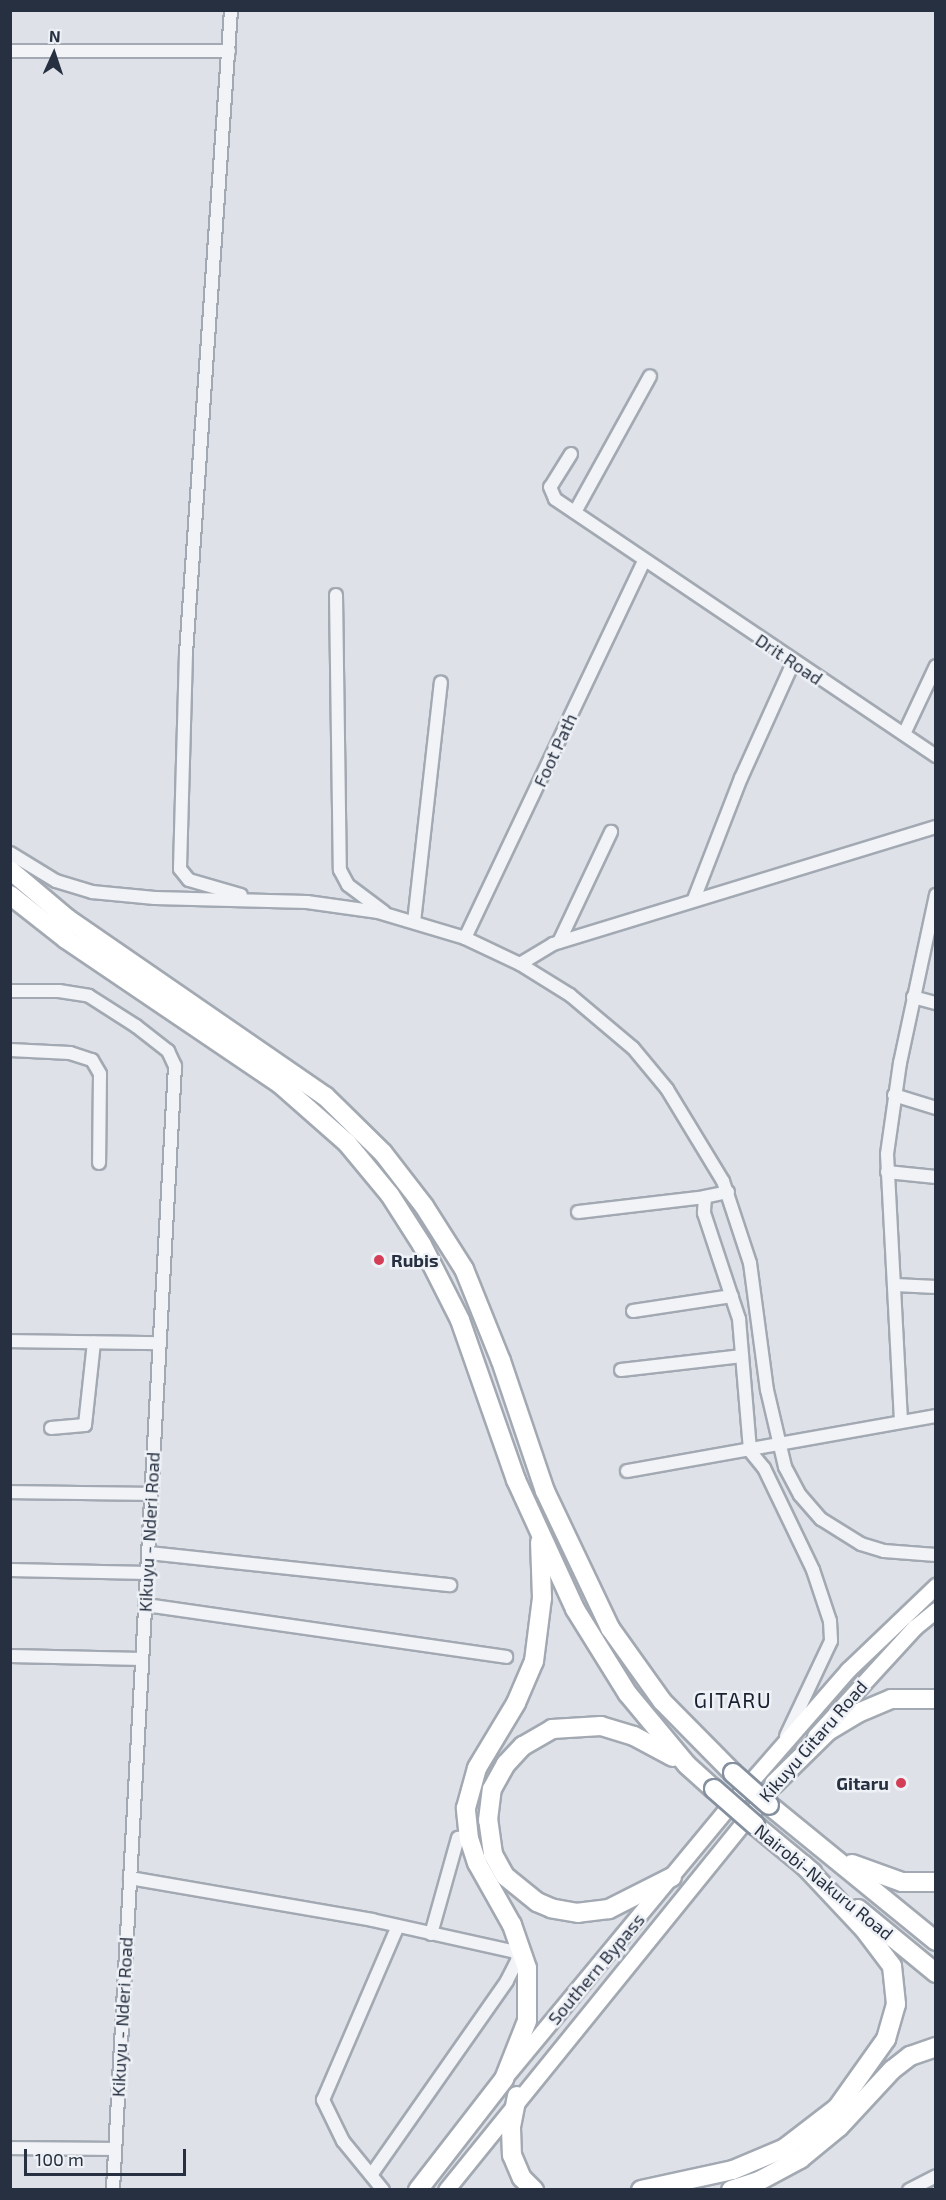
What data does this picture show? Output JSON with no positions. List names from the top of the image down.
{
  "streets": {
    "highway": ["Nairobi-Nakuru Road", "Southern Bypass"],
    "main road": ["Kikuyu Gitaru Road"],
    "street": ["Drit Road", "Foot Path", "Kikuyu - Nderi Road"]
  },
  "crossings": [
    ["Drit Road", "Foot Path"]
  ],
  "districts": ["GITARU"],
  "places": ["Rubis", "Gitaru"],
  "scale_bar": "100 m",
  "north": "top"
}
